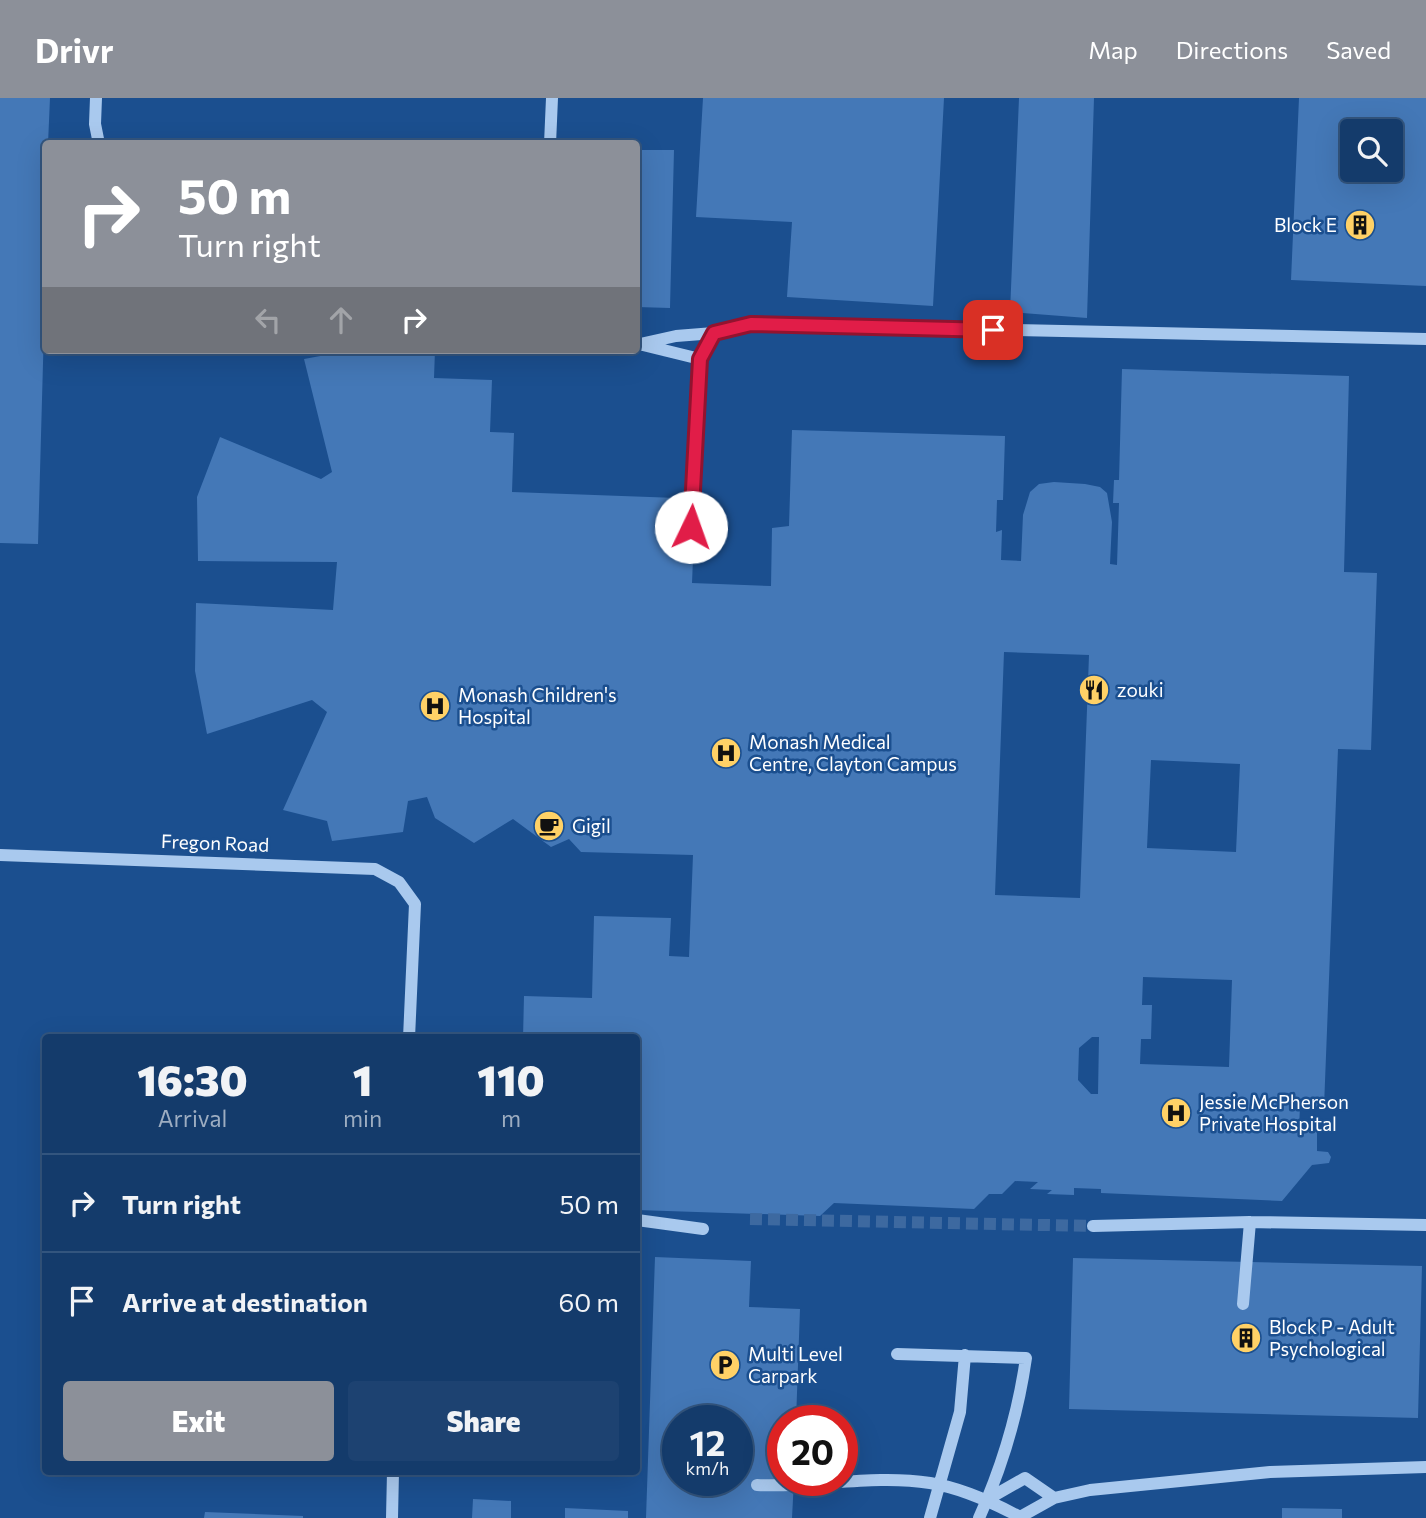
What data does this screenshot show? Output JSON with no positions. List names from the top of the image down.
{
  "streets": {
    "street": ["Fregon Road"]
  },
  "places": {
    "building": ["Block E", "Block P - Adult Psychological"],
    "restaurant": ["zouki"],
    "hospital": ["Monash Children's Hospital", "Monash Medical Centre, Clayton Campus", "Jessie McPherson Private Hospital"],
    "cafe": ["Gigil"],
    "parking": ["Multi Level Carpark"]
  },
  "page": {
    "header": "Drivr",
    "nav": ["Map", "Directions", "Saved"],
    "turn": ["50 m", "Turn right"],
    "eta": [
      "16:30",
      "Arrival",
      "1",
      "min",
      "110",
      "m"
    ],
    "list": [
      {
        "name": "Turn right",
        "value": "50 m"
      },
      {
        "name": "Arrive at destination",
        "value": "60 m"
      }
    ],
    "buttons": ["Exit", "Share"],
    "speed": "12 km/h",
    "limit": "20"
  }
}
